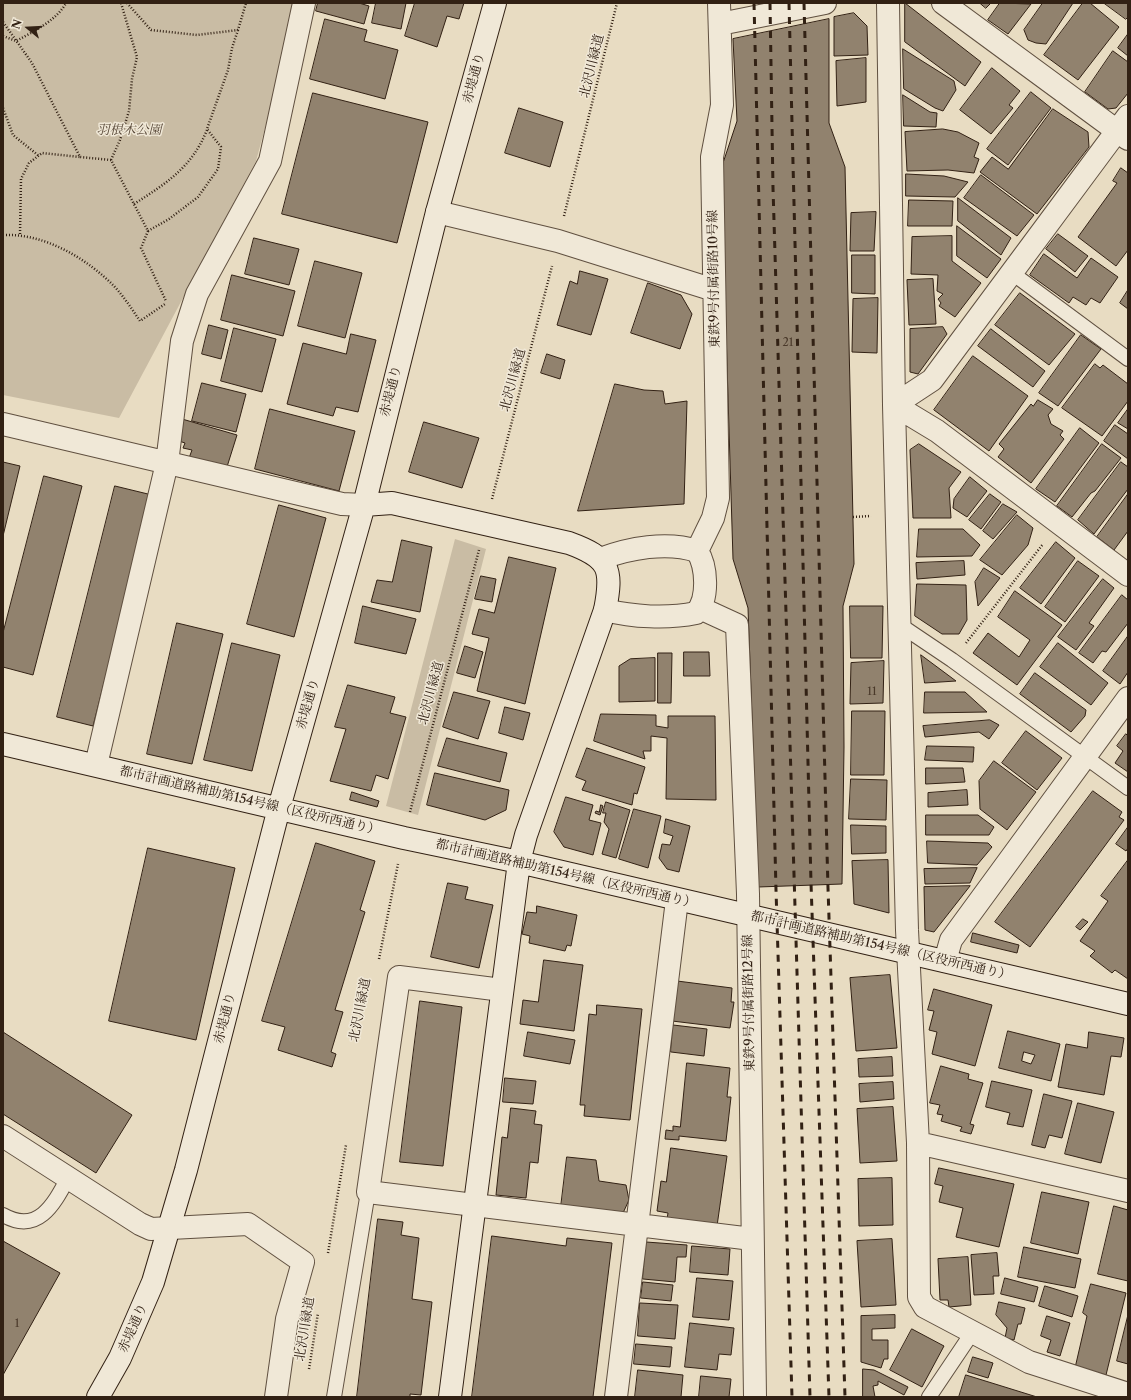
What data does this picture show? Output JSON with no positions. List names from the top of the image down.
{
  "streets": {
    "street": [
      "赤堤通り",
      "東鉄9号付属街路10号線",
      "都市計画道路補助第154号線（区役所西通り）",
      "東鉄9号付属街路12号線"
    ],
    "path": ["北沢川緑道"]
  },
  "crossings": [
    ["北沢川緑道", "都市計画道路補助第154号線（区役所西通り）"],
    ["赤堤通り", "都市計画道路補助第154号線（区役所西通り）"],
    ["都市計画道路補助第154号線（区役所西通り）", "東鉄9号付属街路12号線"]
  ],
  "parks": ["羽根木公園"],
  "house_numbers": ["21", "11", "1"],
  "north": "left"
}
